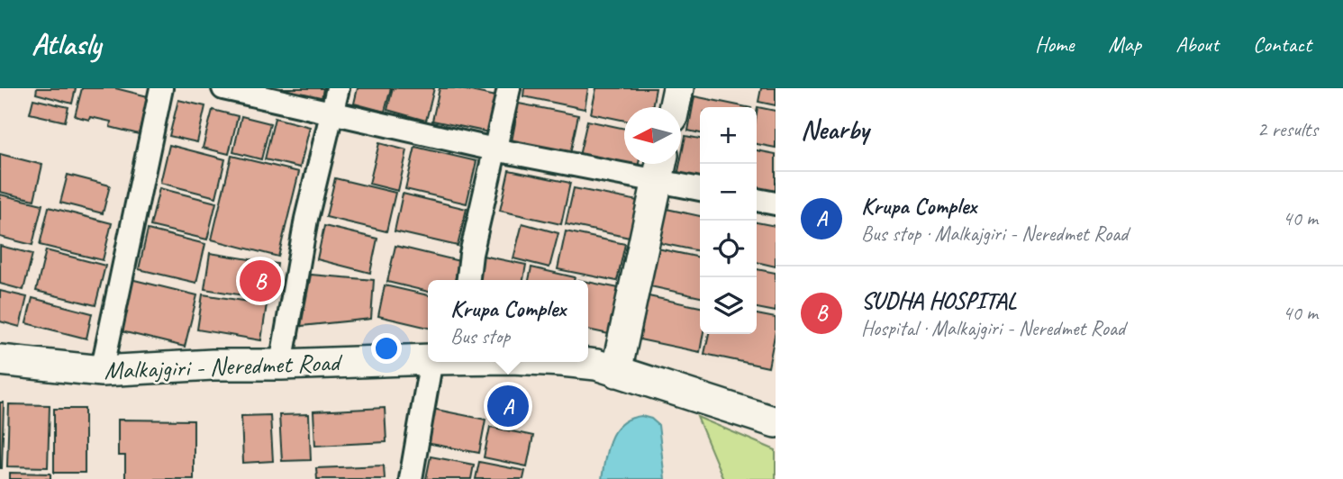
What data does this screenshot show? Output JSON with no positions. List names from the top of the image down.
{
  "streets": {
    "main road": ["Malkajgiri - Neredmet Road"]
  },
  "north": "left",
  "page": {
    "header": "Atlasly",
    "nav": [
      "Home",
      "Map",
      "About",
      "Contact"
    ],
    "heading": ["Nearby", "2 results"],
    "map_buttons": ["+", "−"],
    "list": [
      {
        "mark": "A",
        "name": "Krupa Complex",
        "note": "Bus stop · Malkajgiri - Neredmet Road",
        "value": "40 m"
      },
      {
        "mark": "B",
        "name": "SUDHA HOSPITAL",
        "note": "Hospital · Malkajgiri - Neredmet Road",
        "value": "40 m"
      }
    ],
    "pins": ["B", "A"],
    "popup": ["Krupa Complex", "Bus stop"]
  }
}
